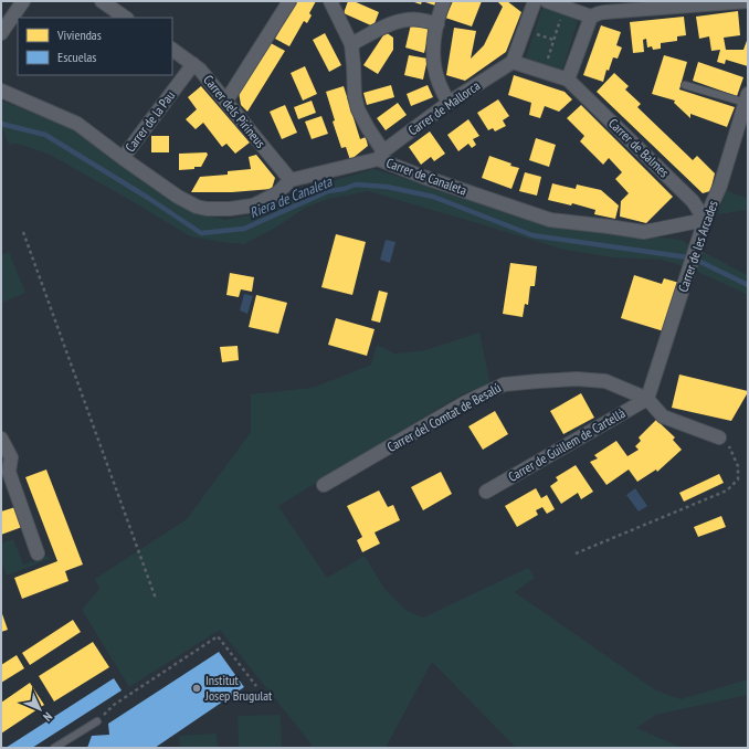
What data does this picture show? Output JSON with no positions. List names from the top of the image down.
{
  "streets": {
    "street": [
      "Carrer de Mallorca",
      "Carrer dels Pirineus",
      "Carrer de la Pau",
      "Carrer de Balmes",
      "Carrer de Canaleta",
      "Carrer de les Arcades",
      "Carrer del Comtat de Besalú",
      "Carrer de Guillem de Cartellà"
    ]
  },
  "crossings": [
    ["Carrer de Mallorca", "Carrer de Canaleta"],
    ["Carrer dels Pirineus", "Carrer de la Pau"],
    ["Carrer dels Pirineus", "Carrer de Canaleta"],
    ["Carrer de Balmes", "Carrer de Canaleta"],
    ["Carrer de Balmes", "Carrer de les Arcades"],
    ["Carrer de Canaleta", "Carrer de les Arcades"],
    ["Carrer de les Arcades", "Carrer del Comtat de Besalú"],
    ["Carrer de les Arcades", "Carrer de Guillem de Cartellà"],
    ["Carrer del Comtat de Besalú", "Carrer de Guillem de Cartellà"]
  ],
  "water": ["Riera de Canaleta"],
  "places": ["Institut Josep Brugulat"],
  "legend": ["Viviendas", "Escuelas"],
  "north": "bottom right"
}
